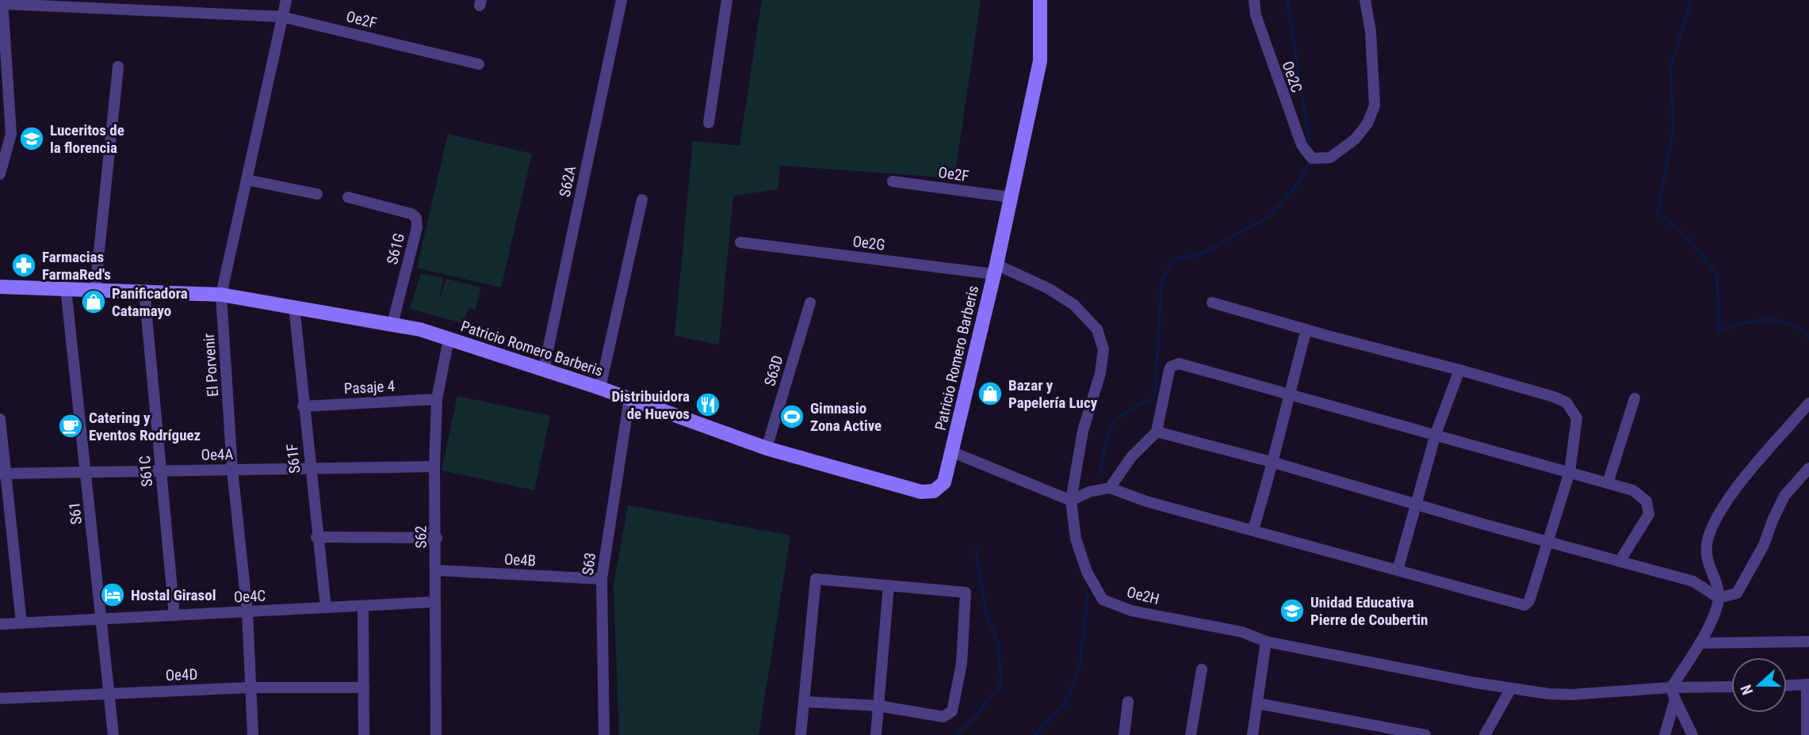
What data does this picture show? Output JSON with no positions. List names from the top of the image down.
{
  "streets": {
    "street": [
      "Oe2F",
      "Oe2C",
      "S62A",
      "Oe2G",
      "S61G",
      "Patricio Romero Barberis",
      "El Porvenir",
      "S63D",
      "Pasaje 4",
      "Oe4A",
      "S61F",
      "S61C",
      "S61",
      "S62",
      "Oe4B",
      "S63",
      "Oe2H",
      "Oe4C",
      "Oe4D"
    ]
  },
  "crossings": [
    ["Oe2F", "Patricio Romero Barberis"],
    ["Oe2F", "El Porvenir"],
    ["S62A", "Patricio Romero Barberis"],
    ["Oe2G", "Patricio Romero Barberis"],
    ["Oe2G", "Oe2H"],
    ["S61G", "Patricio Romero Barberis"],
    ["Patricio Romero Barberis", "El Porvenir"],
    ["Patricio Romero Barberis", "S63D"],
    ["Patricio Romero Barberis", "S61F"],
    ["Patricio Romero Barberis", "S61C"],
    ["Patricio Romero Barberis", "S61"],
    ["Patricio Romero Barberis", "S62"],
    ["Patricio Romero Barberis", "S63"],
    ["Patricio Romero Barberis", "Oe2H"],
    ["El Porvenir", "Oe4A"],
    ["El Porvenir", "Oe4C"],
    ["El Porvenir", "Oe4D"],
    ["Pasaje 4", "S61F"],
    ["Pasaje 4", "S62"],
    ["Oe4A", "S61F"],
    ["Oe4A", "S61C"],
    ["Oe4A", "S61"],
    ["Oe4A", "S62"],
    ["S61F", "Oe4C"],
    ["S61C", "Oe4C"],
    ["S61", "Oe4C"],
    ["S61", "Oe4D"],
    ["S62", "Oe4B"],
    ["S62", "Oe4C"],
    ["Oe4B", "S63"]
  ],
  "places": {
    "school or university": ["Luceritos de la florencia", "Unidad Educativa Pierre de Coubertin"],
    "pharmacy": ["Farmacias FarmaRed's"],
    "shop": ["Panificadora Catamayo", "Bazar y Papelería Lucy"],
    "restaurant": ["Distribuidora de Huevos"],
    "sports": ["Gimnasio Zona Active"],
    "cafe": ["Catering y Eventos Rodríguez"],
    "hotel": ["Hostal Girasol"]
  },
  "north": "left"
}
